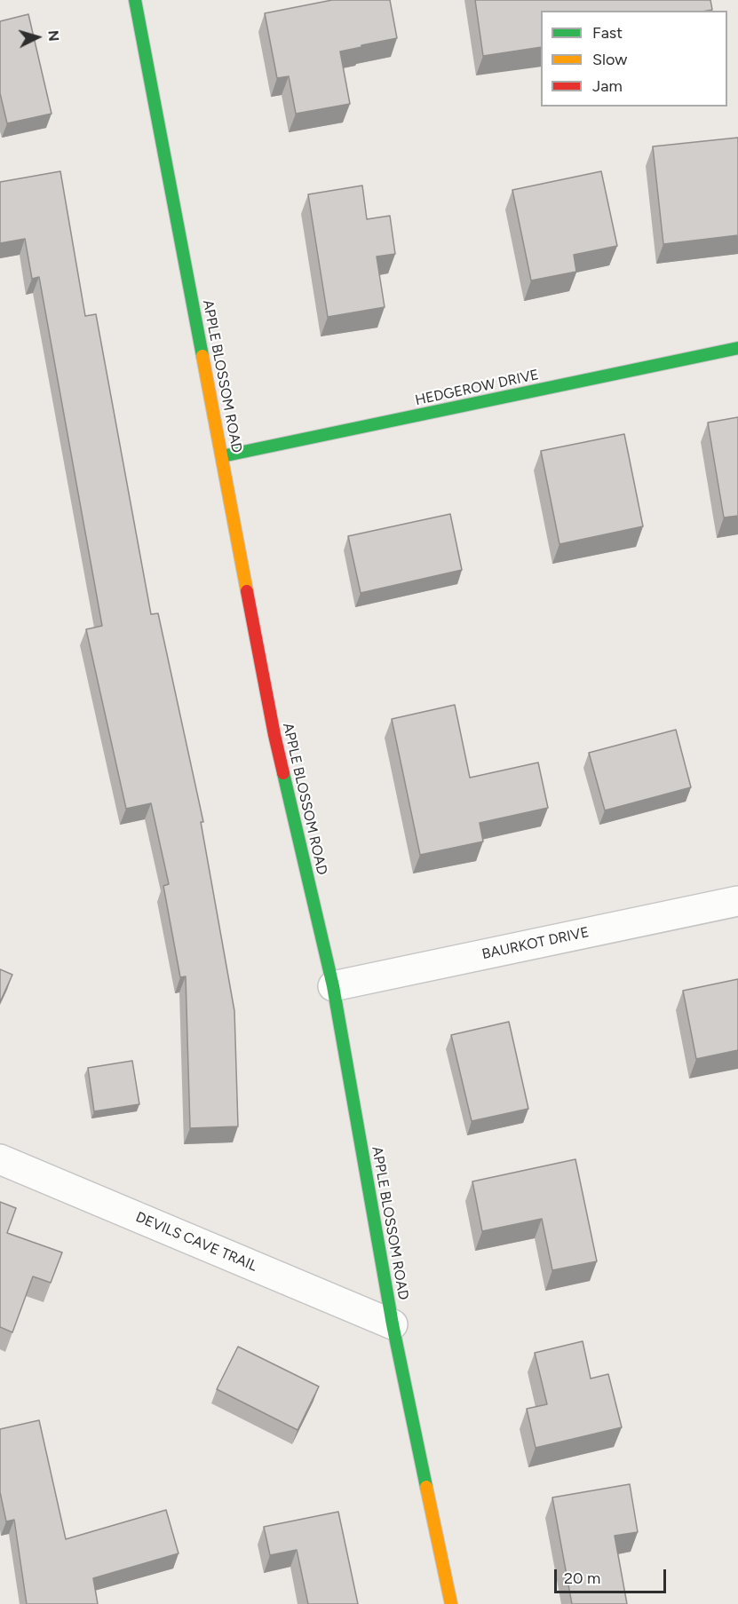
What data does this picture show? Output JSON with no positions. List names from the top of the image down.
{
  "streets": {
    "street": [
      "APPLE BLOSSOM ROAD",
      "HEDGEROW DRIVE",
      "BAURKOT DRIVE",
      "DEVILS CAVE TRAIL"
    ]
  },
  "crossings": [
    ["APPLE BLOSSOM ROAD", "HEDGEROW DRIVE"],
    ["APPLE BLOSSOM ROAD", "BAURKOT DRIVE"],
    ["APPLE BLOSSOM ROAD", "DEVILS CAVE TRAIL"]
  ],
  "legend": ["Fast", "Slow", "Jam"],
  "scale_bar": "20 m",
  "north": "right"
}
